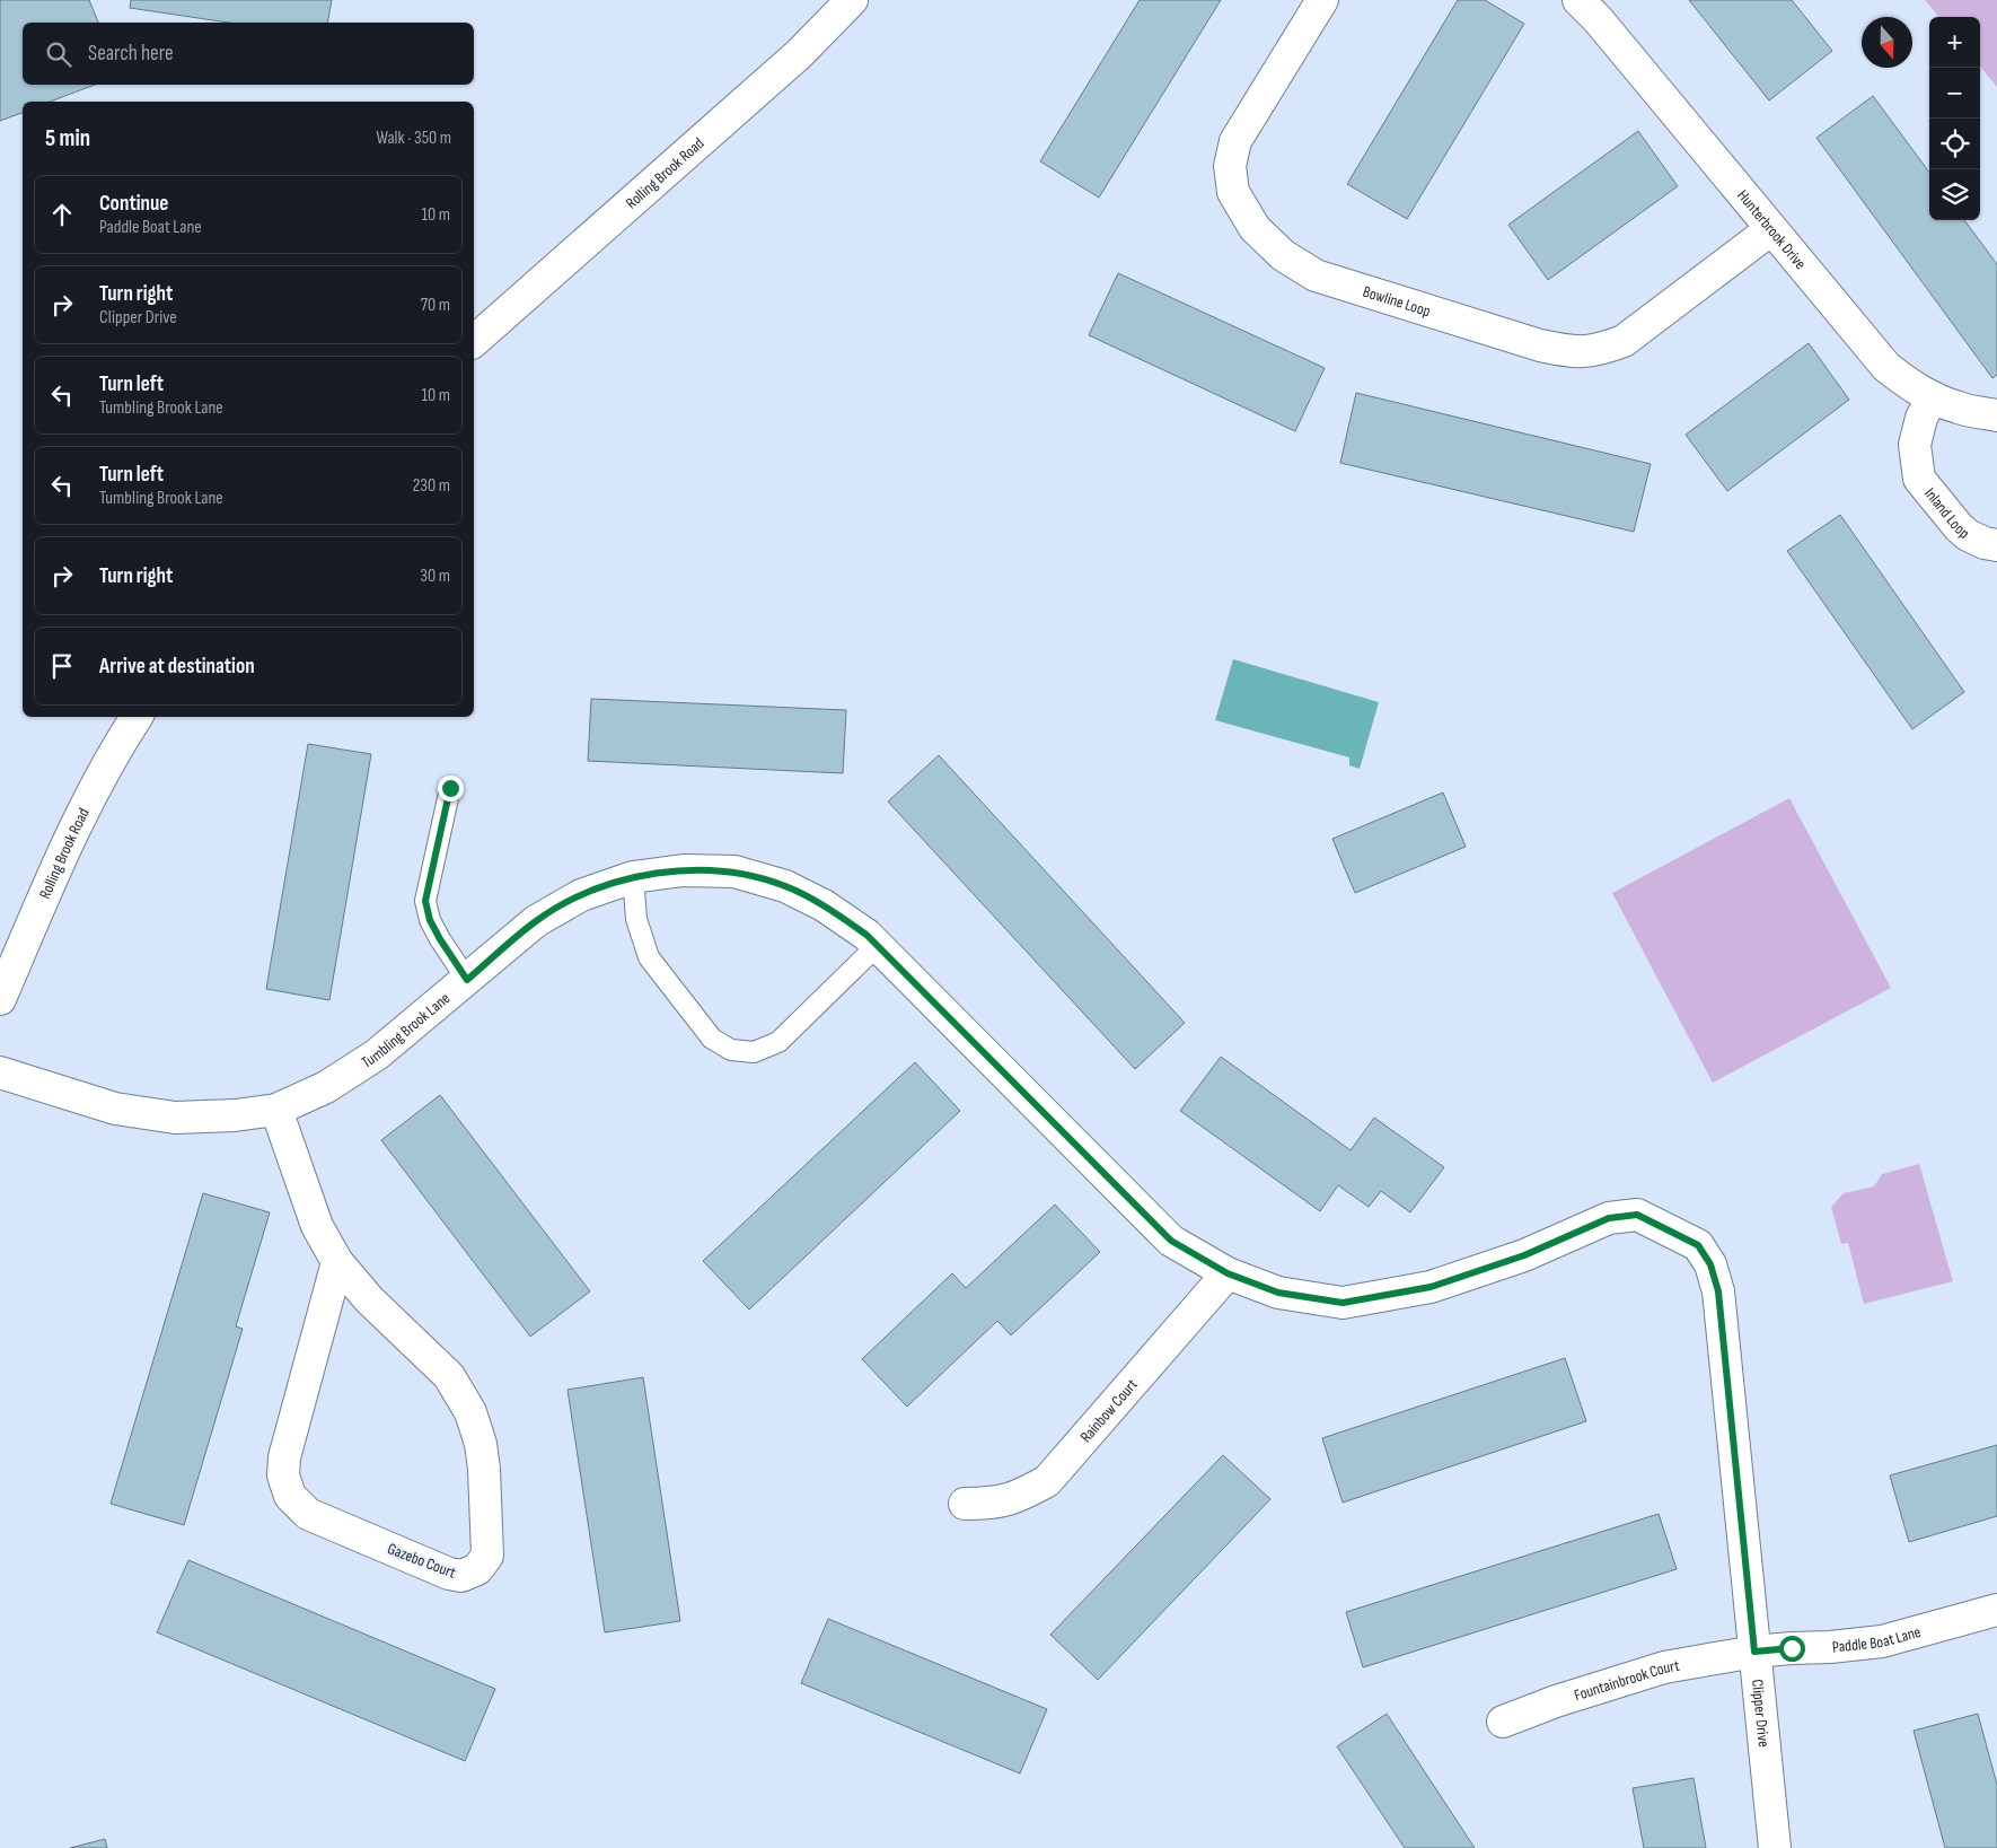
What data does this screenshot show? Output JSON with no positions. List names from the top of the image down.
{
  "streets": {
    "street": [
      "Rolling Brook Road",
      "Hunterbrook Drive",
      "Bowline Loop",
      "Inland Loop",
      "Tumbling Brook Lane",
      "Rainbow Court",
      "Gazebo Court",
      "Paddle Boat Lane",
      "Fountainbrook Court",
      "Clipper Drive"
    ]
  },
  "crossings": [
    ["Hunterbrook Drive", "Bowline Loop"],
    ["Hunterbrook Drive", "Inland Loop"],
    ["Tumbling Brook Lane", "Rainbow Court"],
    ["Tumbling Brook Lane", "Gazebo Court"],
    ["Tumbling Brook Lane", "Clipper Drive"],
    ["Paddle Boat Lane", "Fountainbrook Court"],
    ["Paddle Boat Lane", "Clipper Drive"],
    ["Fountainbrook Court", "Clipper Drive"]
  ],
  "north": "bottom",
  "page": {
    "map_buttons": ["+", "−"],
    "search": "Search here",
    "heading": ["5 min", "Walk · 350 m"],
    "list": [
      ["Continue", "Paddle Boat Lane", "10 m"],
      ["Turn right", "Clipper Drive", "70 m"],
      ["Turn left", "Tumbling Brook Lane", "10 m"],
      ["Turn left", "Tumbling Brook Lane", "230 m"],
      ["Turn right", "30 m"],
      "Arrive at destination"
    ]
  }
}
